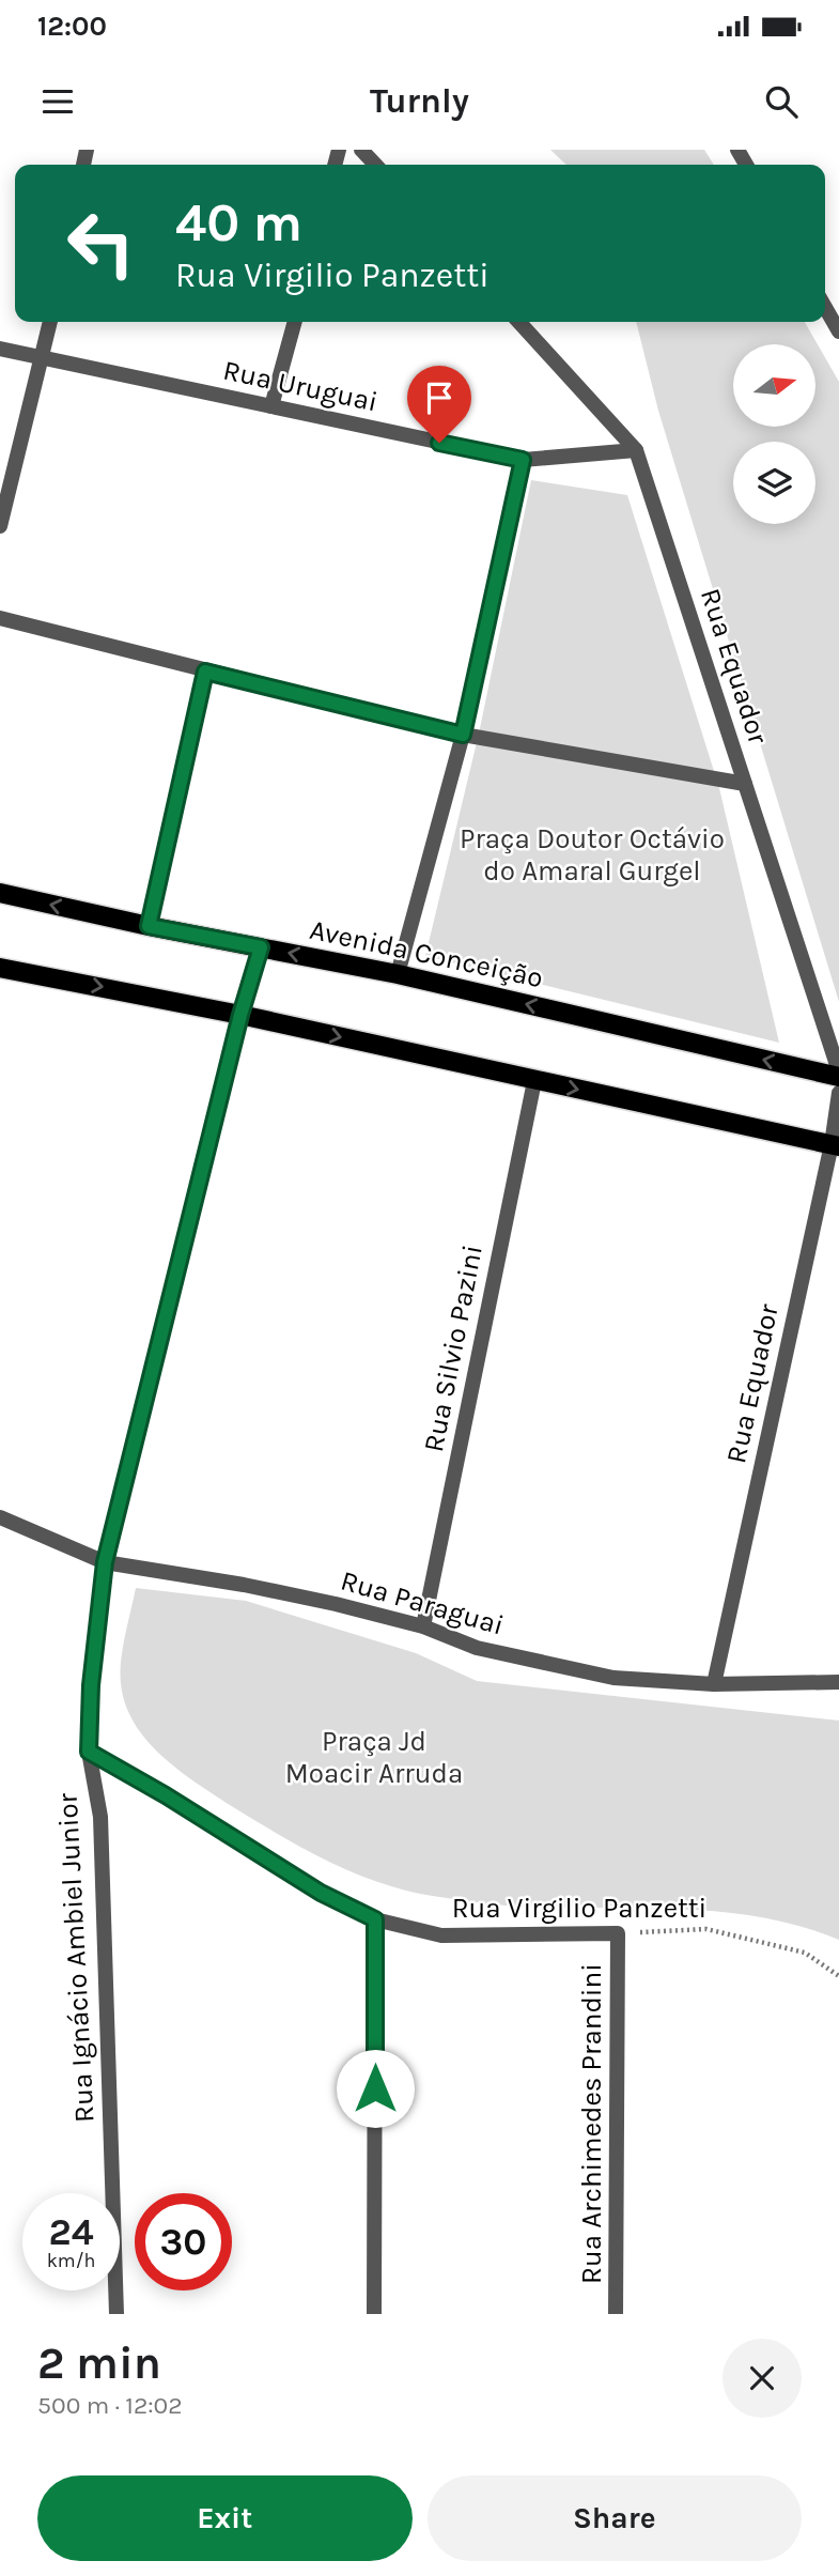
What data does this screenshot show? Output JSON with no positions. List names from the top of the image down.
{
  "streets": {
    "main road": ["Avenida Conceição"],
    "street": [
      "Rua Uruguai",
      "Rua Equador",
      "Rua Silvio Pazini",
      "Rua Paraguai",
      "Rua Virgilio Panzetti",
      "Rua Ignácio Ambiel Junior",
      "Rua Archimedes Prandini"
    ]
  },
  "crossings": [
    ["Rua Uruguai", "Rua Equador"],
    ["Rua Equador", "Rua Paraguai"],
    ["Avenida Conceição", "Rua Ignácio Ambiel Junior"],
    ["Rua Silvio Pazini", "Rua Paraguai"],
    ["Rua Paraguai", "Rua Ignácio Ambiel Junior"],
    ["Rua Virgilio Panzetti", "Rua Ignácio Ambiel Junior"],
    ["Rua Virgilio Panzetti", "Rua Archimedes Prandini"]
  ],
  "parks": ["Praça Doutor Octávio do Amaral Gurgel", "Praça Jd Moacir Arruda"],
  "north": "right",
  "page": {
    "status": "12:00",
    "header": "Turnly",
    "turn": ["40 m", "Rua Virgilio Panzetti"],
    "speed": "24 km/h",
    "limit": "30",
    "heading": ["2 min", "500 m · 12:02"],
    "buttons": ["Exit", "Share"]
  }
}
